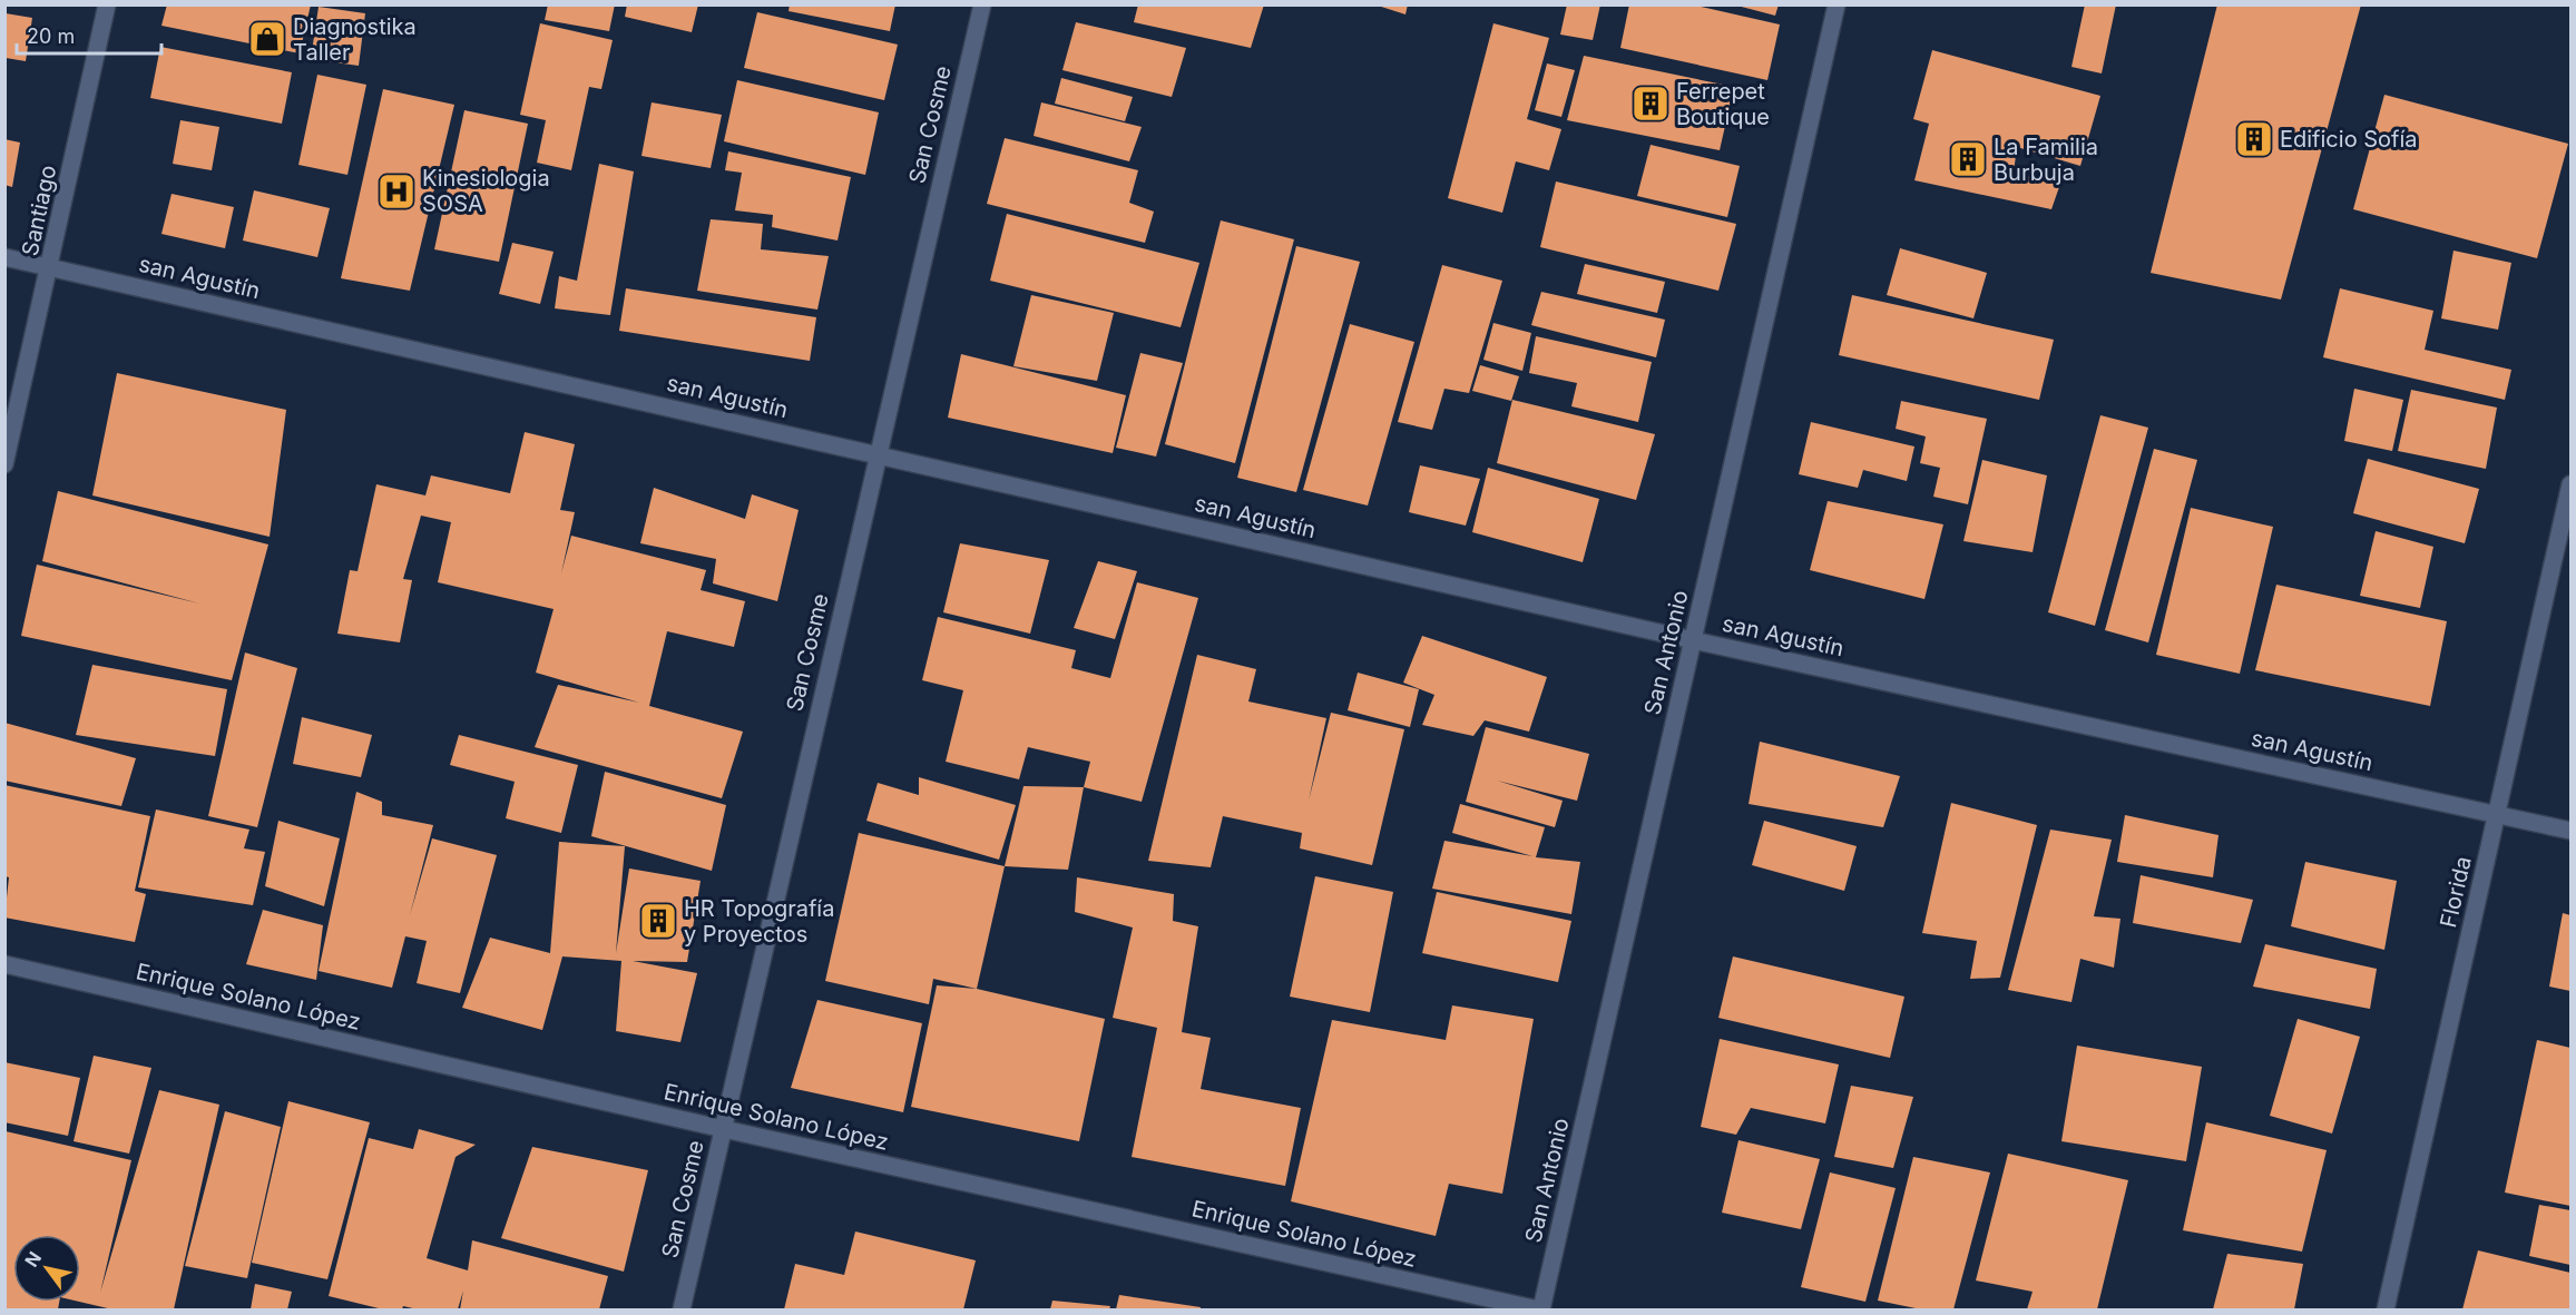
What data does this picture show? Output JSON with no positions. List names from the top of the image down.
{
  "streets": {
    "street": [
      "San Cosme",
      "Santiago",
      "san Agustín",
      "San Antonio",
      "Florida",
      "Enrique Solano López"
    ]
  },
  "crossings": [
    ["San Cosme", "san Agustín"],
    ["San Cosme", "Enrique Solano López"],
    ["Santiago", "san Agustín"],
    ["san Agustín", "San Antonio"],
    ["san Agustín", "Florida"],
    ["San Antonio", "Enrique Solano López"]
  ],
  "places": {
    "shop": ["Diagnostika Taller"],
    "building": [
      "Ferrepet Boutique",
      "Edificio Sofía",
      "La Familia Burbuja",
      "HR Topografía y Proyectos"
    ],
    "hospital": ["Kinesiologia SOSA"]
  },
  "scale_bar": "20 m",
  "north": "top left"
}
